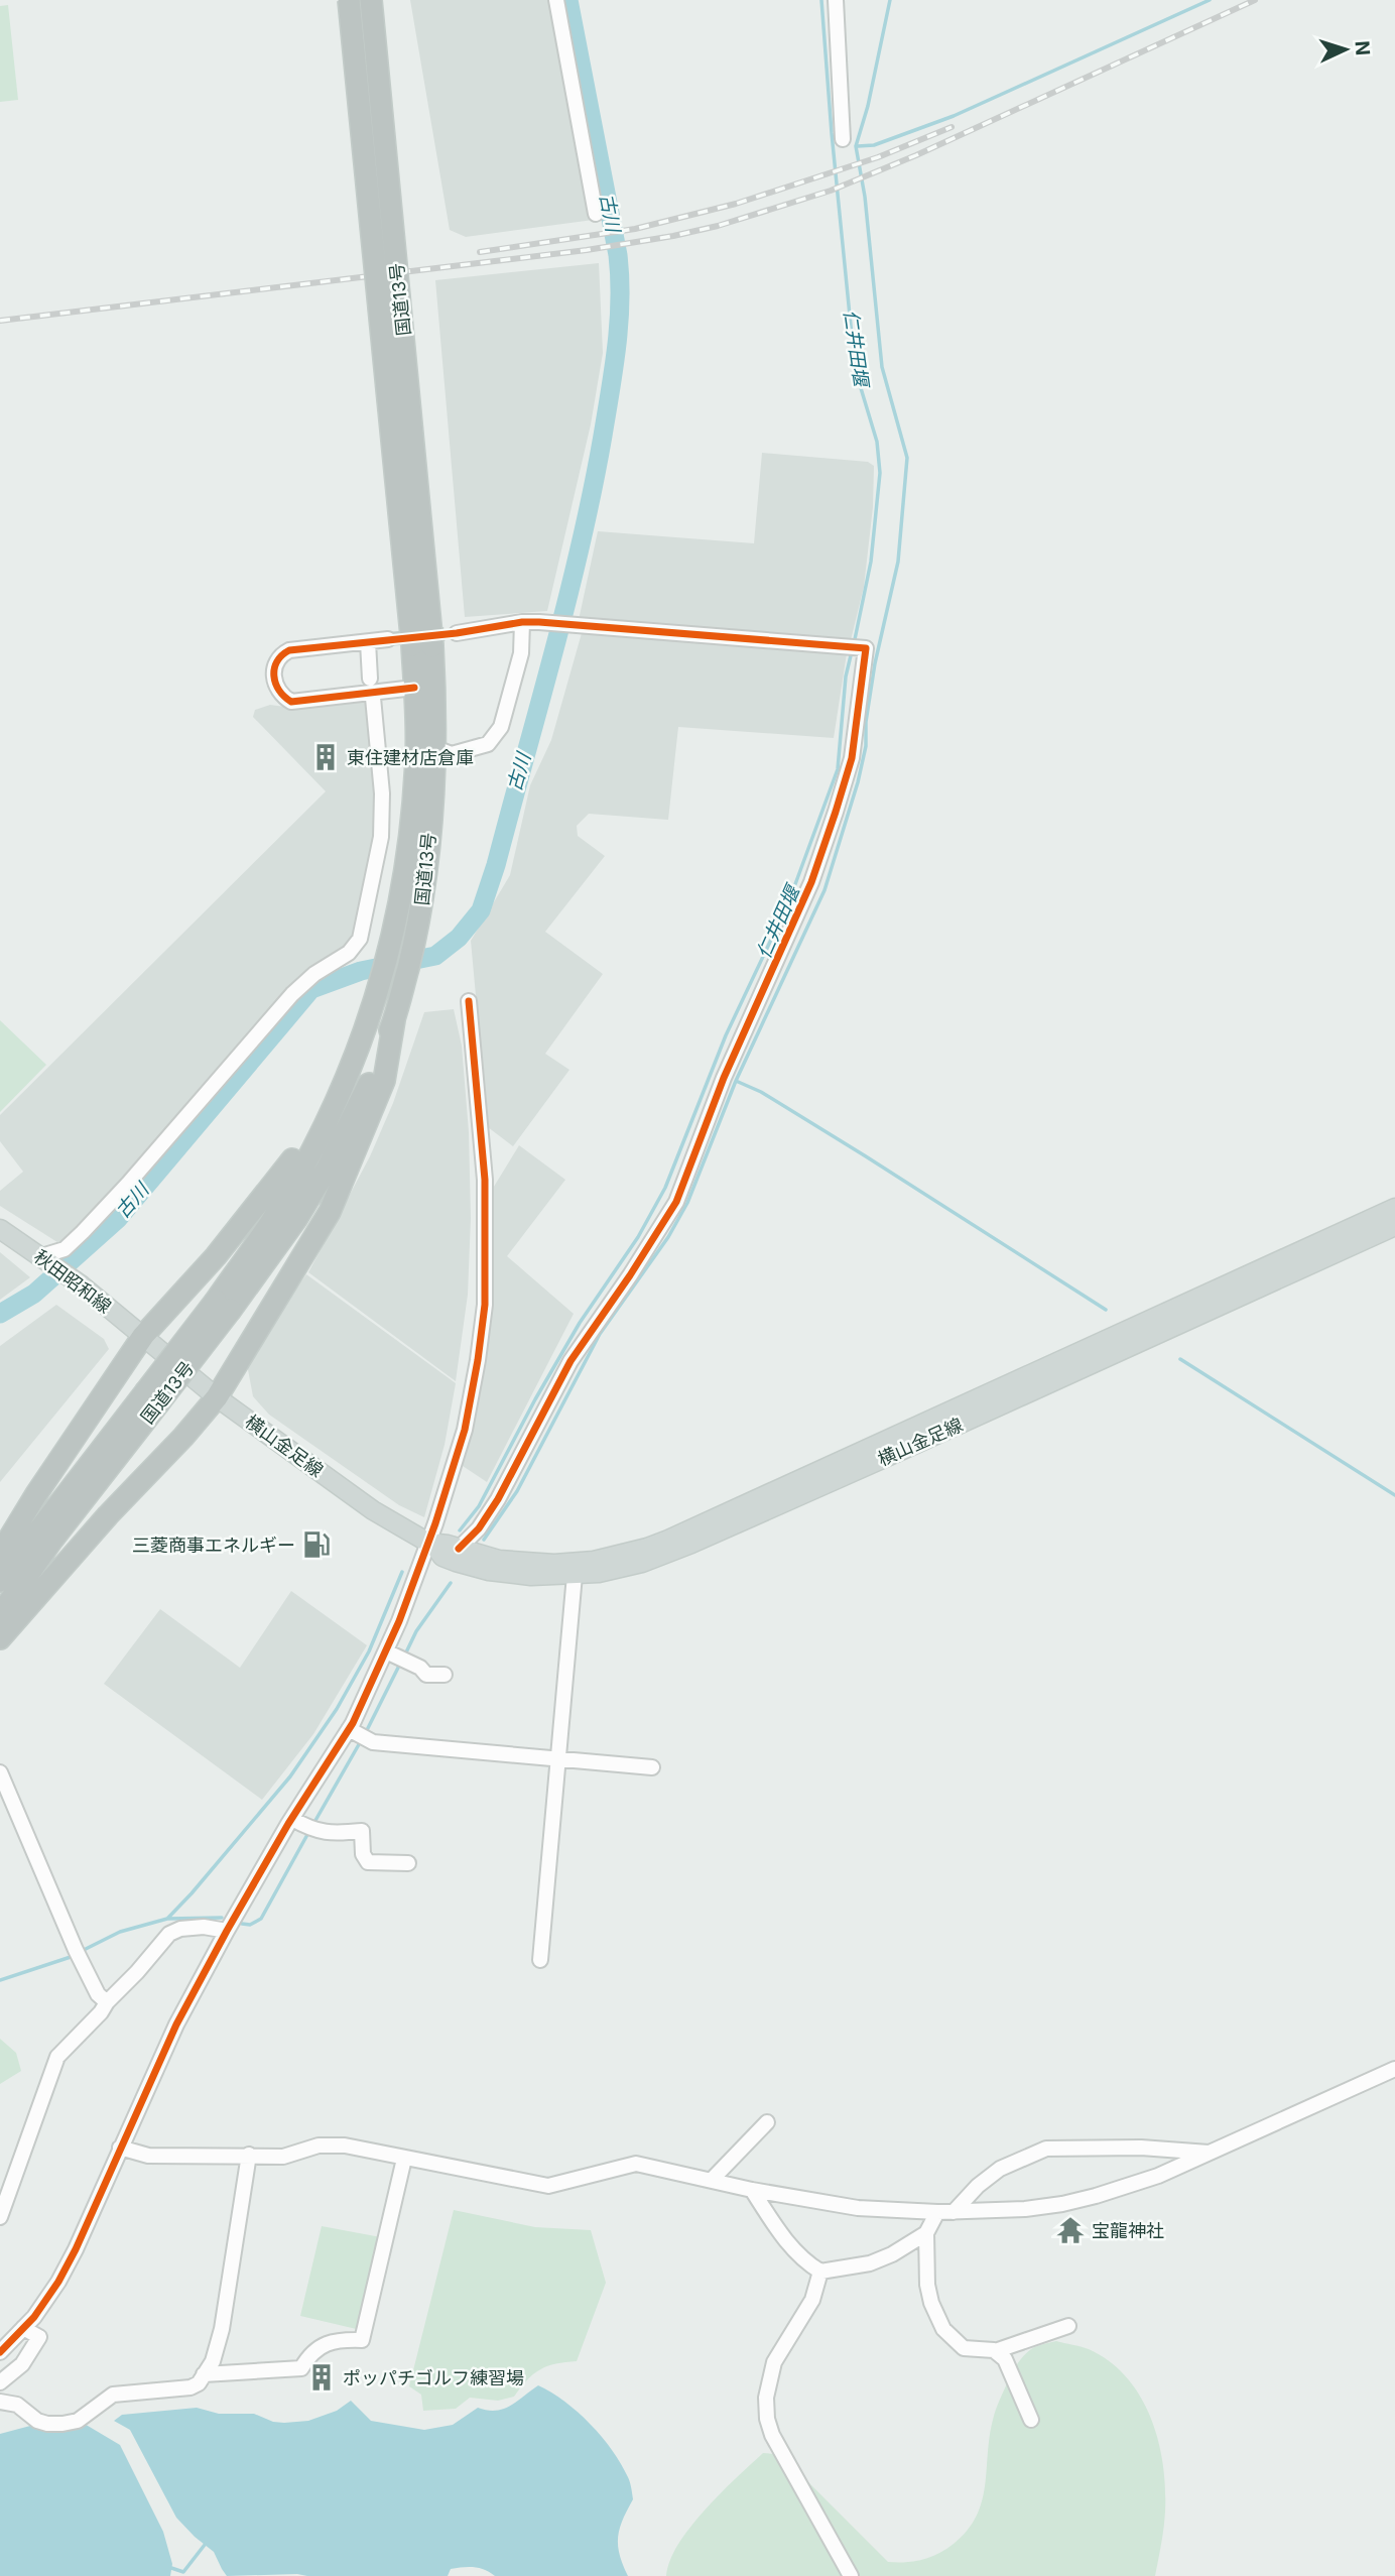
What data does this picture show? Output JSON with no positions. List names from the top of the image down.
{
  "streets": {
    "highway": ["国道13号"],
    "main road": ["秋田昭和線", "横山金足線"]
  },
  "crossings": [
    ["秋田昭和線", "横山金足線"]
  ],
  "water": ["古川", "仁井田堰"],
  "places": {
    "building": ["東住建材店倉庫", "ポッパチゴルフ練習場"],
    "fuel station": ["三菱商事エネルギー"],
    "temple": ["宝龍神社"]
  },
  "north": "right"
}
